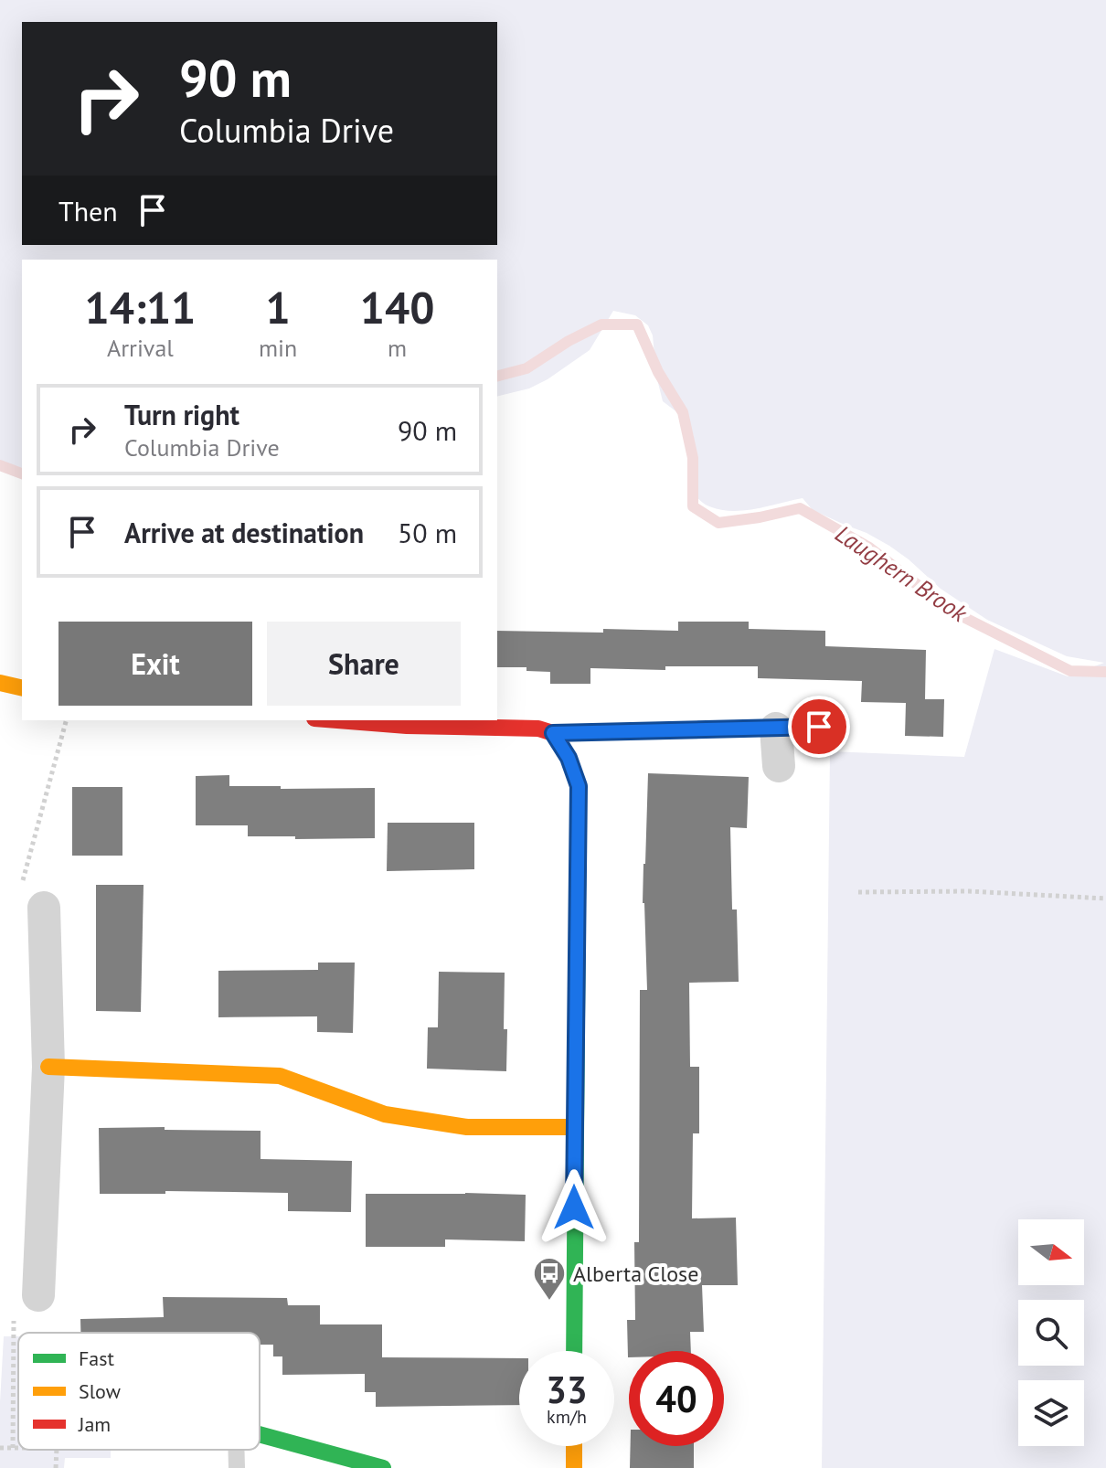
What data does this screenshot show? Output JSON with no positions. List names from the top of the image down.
{
  "water": ["Laughern Brook"],
  "places": {
    "bus stop": ["Alberta Close"]
  },
  "legend": ["Fast", "Slow", "Jam"],
  "north": "right",
  "page": {
    "turn": ["90 m", "Columbia Drive"],
    "then": "Then",
    "eta": [
      "14:11",
      "Arrival",
      "1",
      "min",
      "140",
      "m"
    ],
    "list": [
      {
        "name": "Turn right",
        "note": "Columbia Drive",
        "value": "90 m"
      },
      {
        "name": "Arrive at destination",
        "value": "50 m"
      }
    ],
    "buttons": ["Exit", "Share"],
    "speed": "33 km/h",
    "limit": "40"
  }
}
